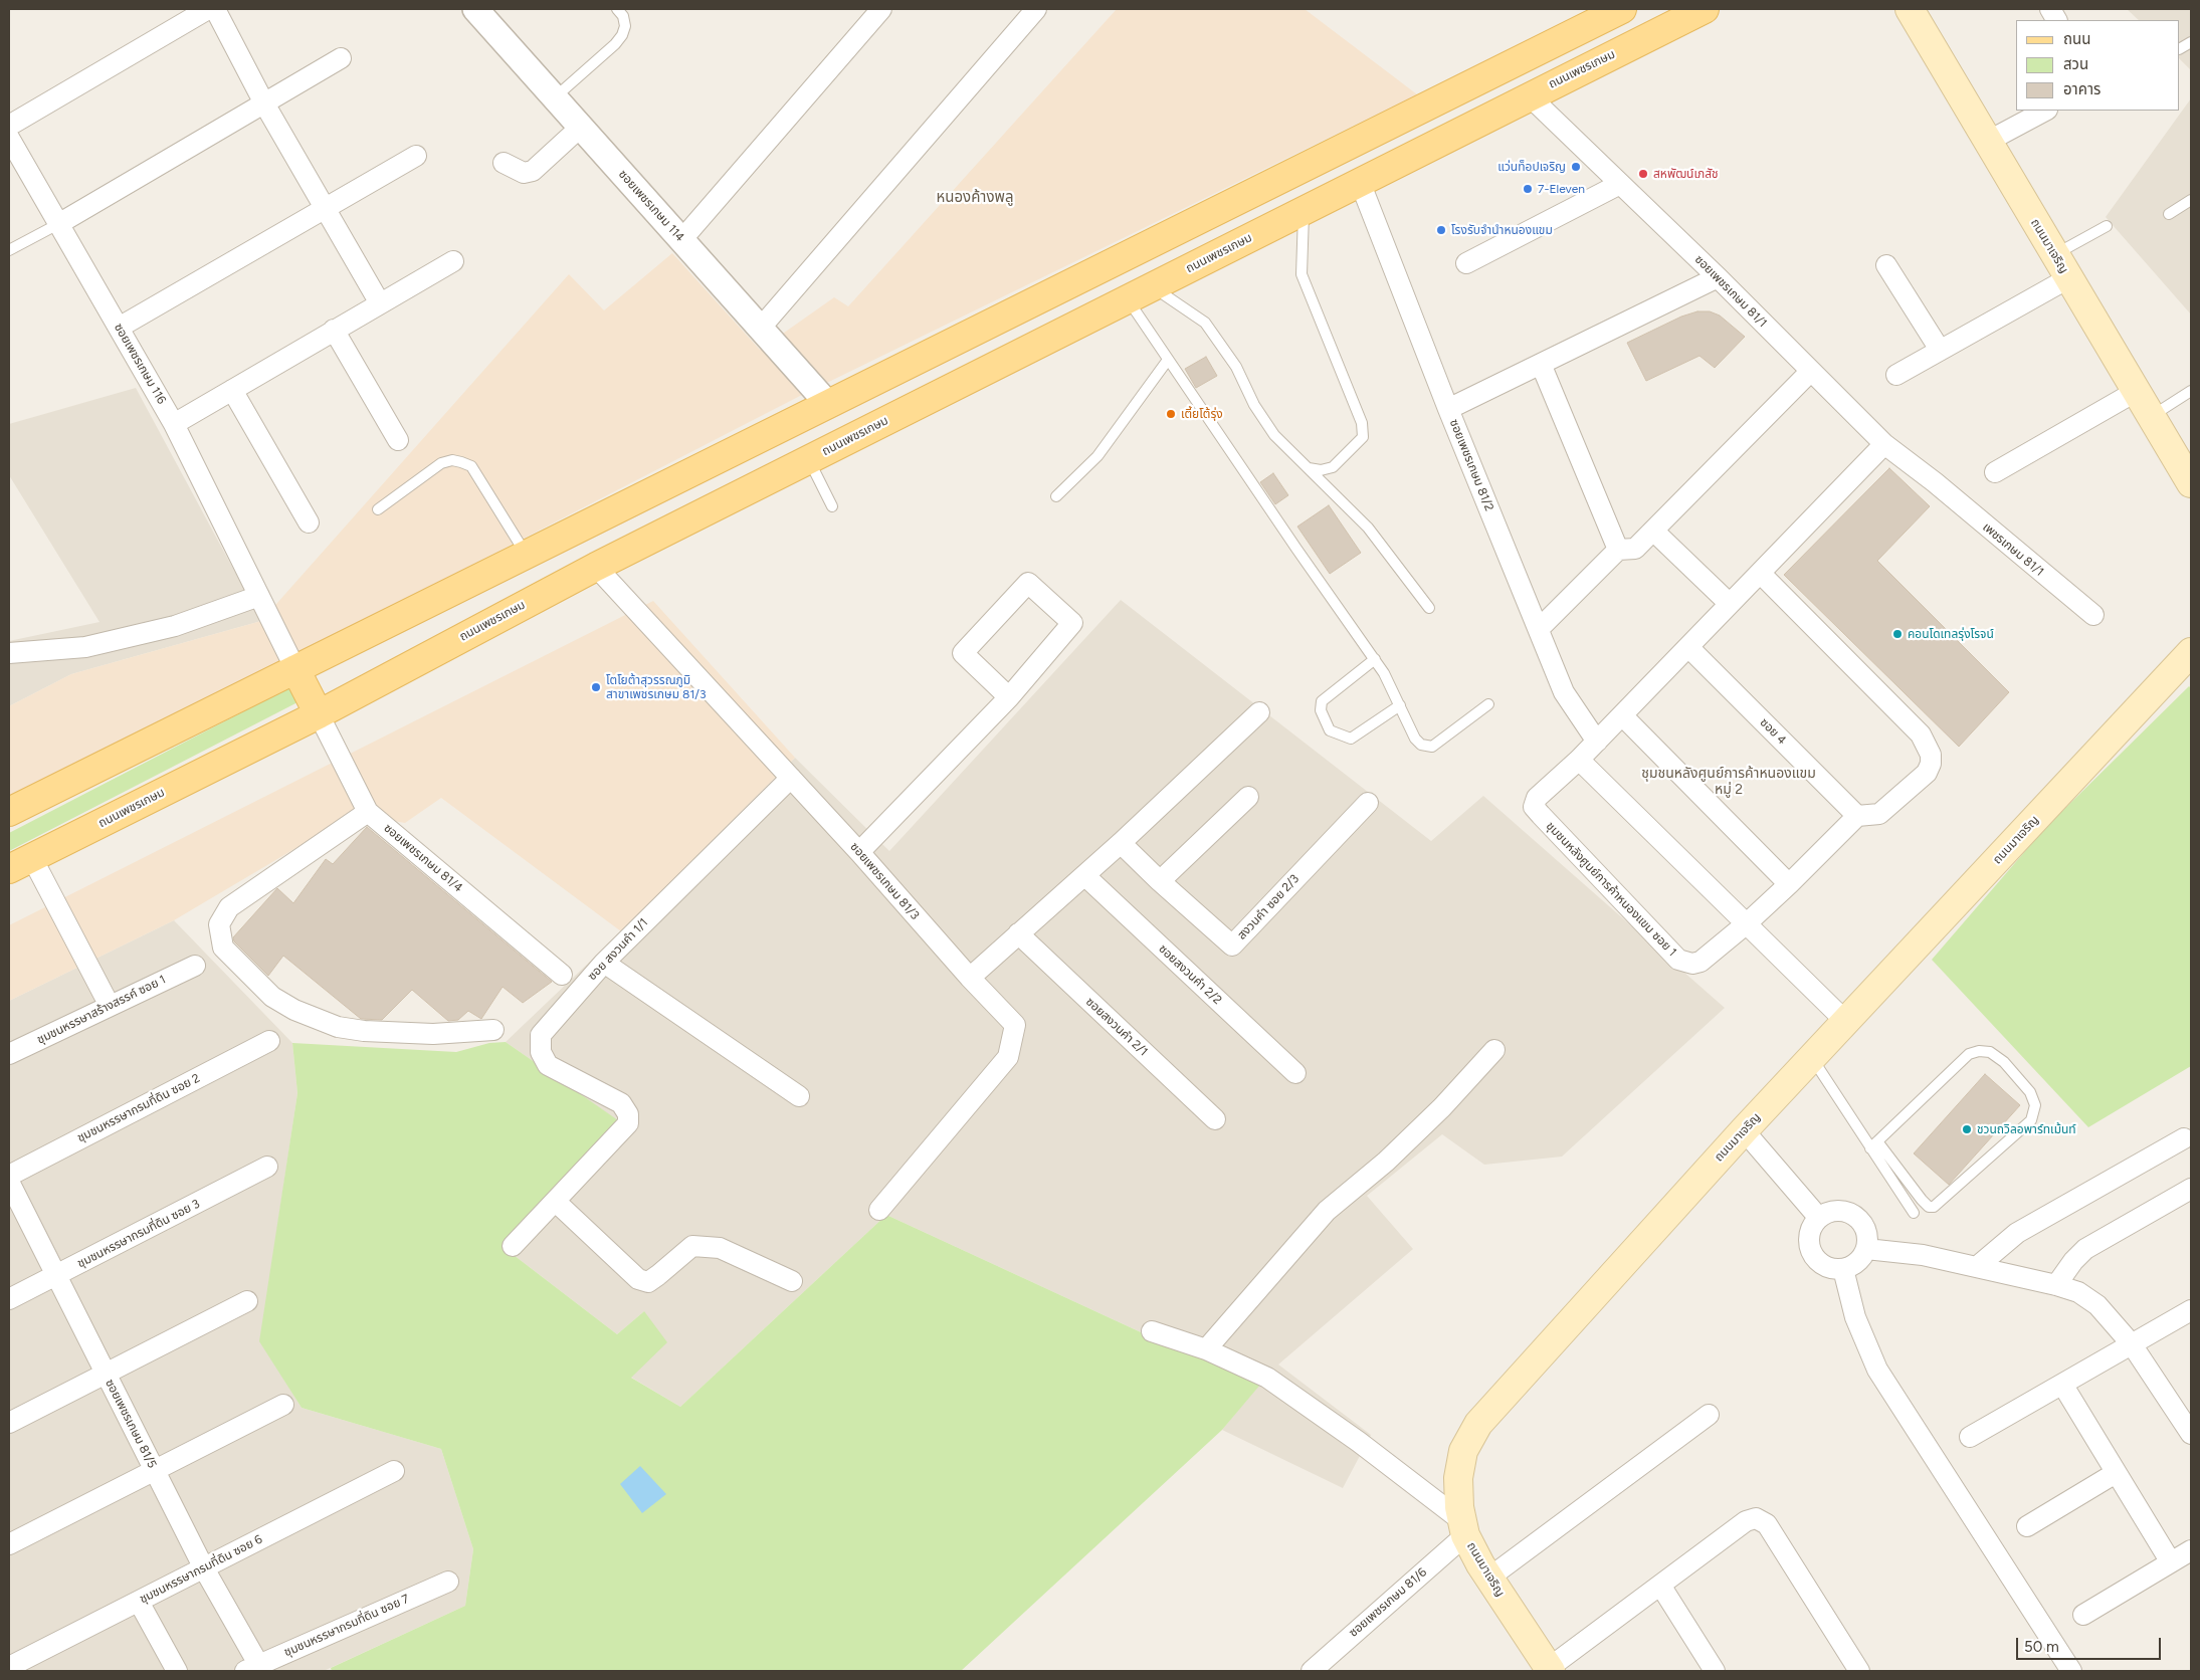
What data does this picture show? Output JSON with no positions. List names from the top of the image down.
{
  "streets": {
    "main road": ["ถนนเพชรเกษม", "ถนนมาเจริญ"],
    "street": [
      "ซอยเพชรเกษม 114",
      "ซอยเพชรเกษม 81/1",
      "ซอยเพชรเกษม 116",
      "ซอยเพชรเกษม 81/2",
      "เพชรเกษม 81/1",
      "ซอย 4",
      "ซอยเพชรเกษม 81/4",
      "ซอยเพชรเกษม 81/3",
      "ชุมชนหลังศูนย์การค้าหนองแขม ซอย 1",
      "สงวนคำ ซอย 2/3",
      "ซอย สงวนคำ 1/1",
      "ซอยสงวนคำ 2/2",
      "ชุมชนหรรษาสร้างสรรค์ ซอย 1",
      "ซอยสงวนคำ 2/1",
      "ชุมชนหรรษากรมที่ดิน ซอย 2",
      "ชุมชนหรรษากรมที่ดิน ซอย 3",
      "ซอยเพชรเกษม 81/5",
      "ชุมชนหรรษากรมที่ดิน ซอย 6",
      "ซอยเพชรเกษม 81/6",
      "ชุมชนหรรษากรมที่ดิน ซอย 7"
    ]
  },
  "crossings": [
    ["ถนนเพชรเกษม", "ซอยเพชรเกษม 81/1"],
    ["ถนนเพชรเกษม", "ซอยเพชรเกษม 81/2"],
    ["ถนนเพชรเกษม", "ซอยเพชรเกษม 81/4"],
    ["ถนนเพชรเกษม", "ซอยเพชรเกษม 81/3"],
    ["ถนนมาเจริญ", "ซอยเพชรเกษม 81/6"],
    ["ซอยเพชรเกษม 81/1", "เพชรเกษม 81/1"],
    ["ซอยเพชรเกษม 81/3", "ซอย สงวนคำ 1/1"],
    ["ชุมชนหรรษากรมที่ดิน ซอย 3", "ซอยเพชรเกษม 81/5"],
    ["ซอยเพชรเกษม 81/5", "ชุมชนหรรษากรมที่ดิน ซอย 6"],
    ["ซอยเพชรเกษม 81/5", "ชุมชนหรรษากรมที่ดิน ซอย 7"]
  ],
  "districts": ["หนองค้างพลู", "ชุมชนหลังศูนย์การค้าหนองแขม หมู่ 2"],
  "places": [
    "แว่นท็อปเจริญ",
    "สหพัฒน์เภสัช",
    "7-Eleven",
    "โรงรับจำนำหนองแขม",
    "เตี้ยโต้รุ่ง",
    "คอนโดเทลรุ่งโรจน์",
    "โตโยต้าสุวรรณภูมิ สาขาเพชรเกษม 81/3",
    "ชวนถวิลอพาร์ทเม้นท์"
  ],
  "legend": ["ถนน", "สวน", "อาคาร"],
  "scale_bar": "50 m"
}
